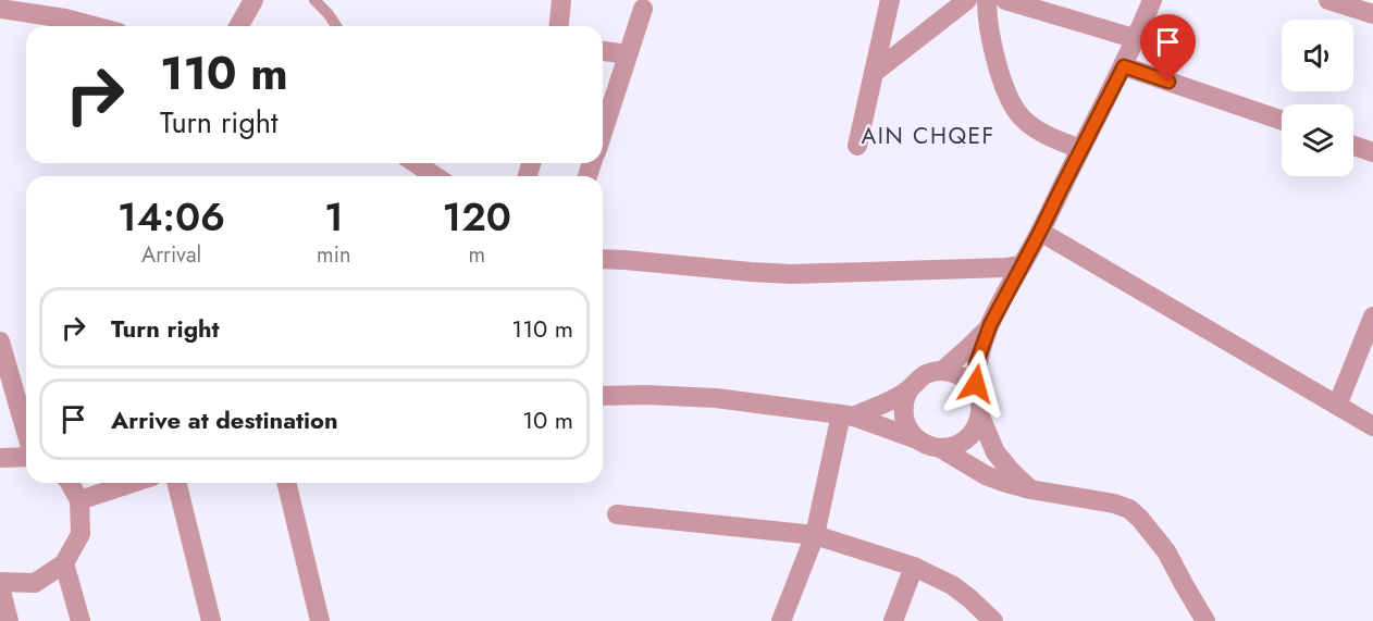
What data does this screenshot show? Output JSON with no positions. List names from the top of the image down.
{
  "districts": ["AIN CHQEF"],
  "page": {
    "turn": ["110 m", "Turn right"],
    "eta": [
      "14:06",
      "Arrival",
      "1",
      "min",
      "120",
      "m"
    ],
    "list": [
      {
        "name": "Turn right",
        "value": "110 m"
      },
      {
        "name": "Arrive at destination",
        "value": "10 m"
      }
    ]
  }
}
